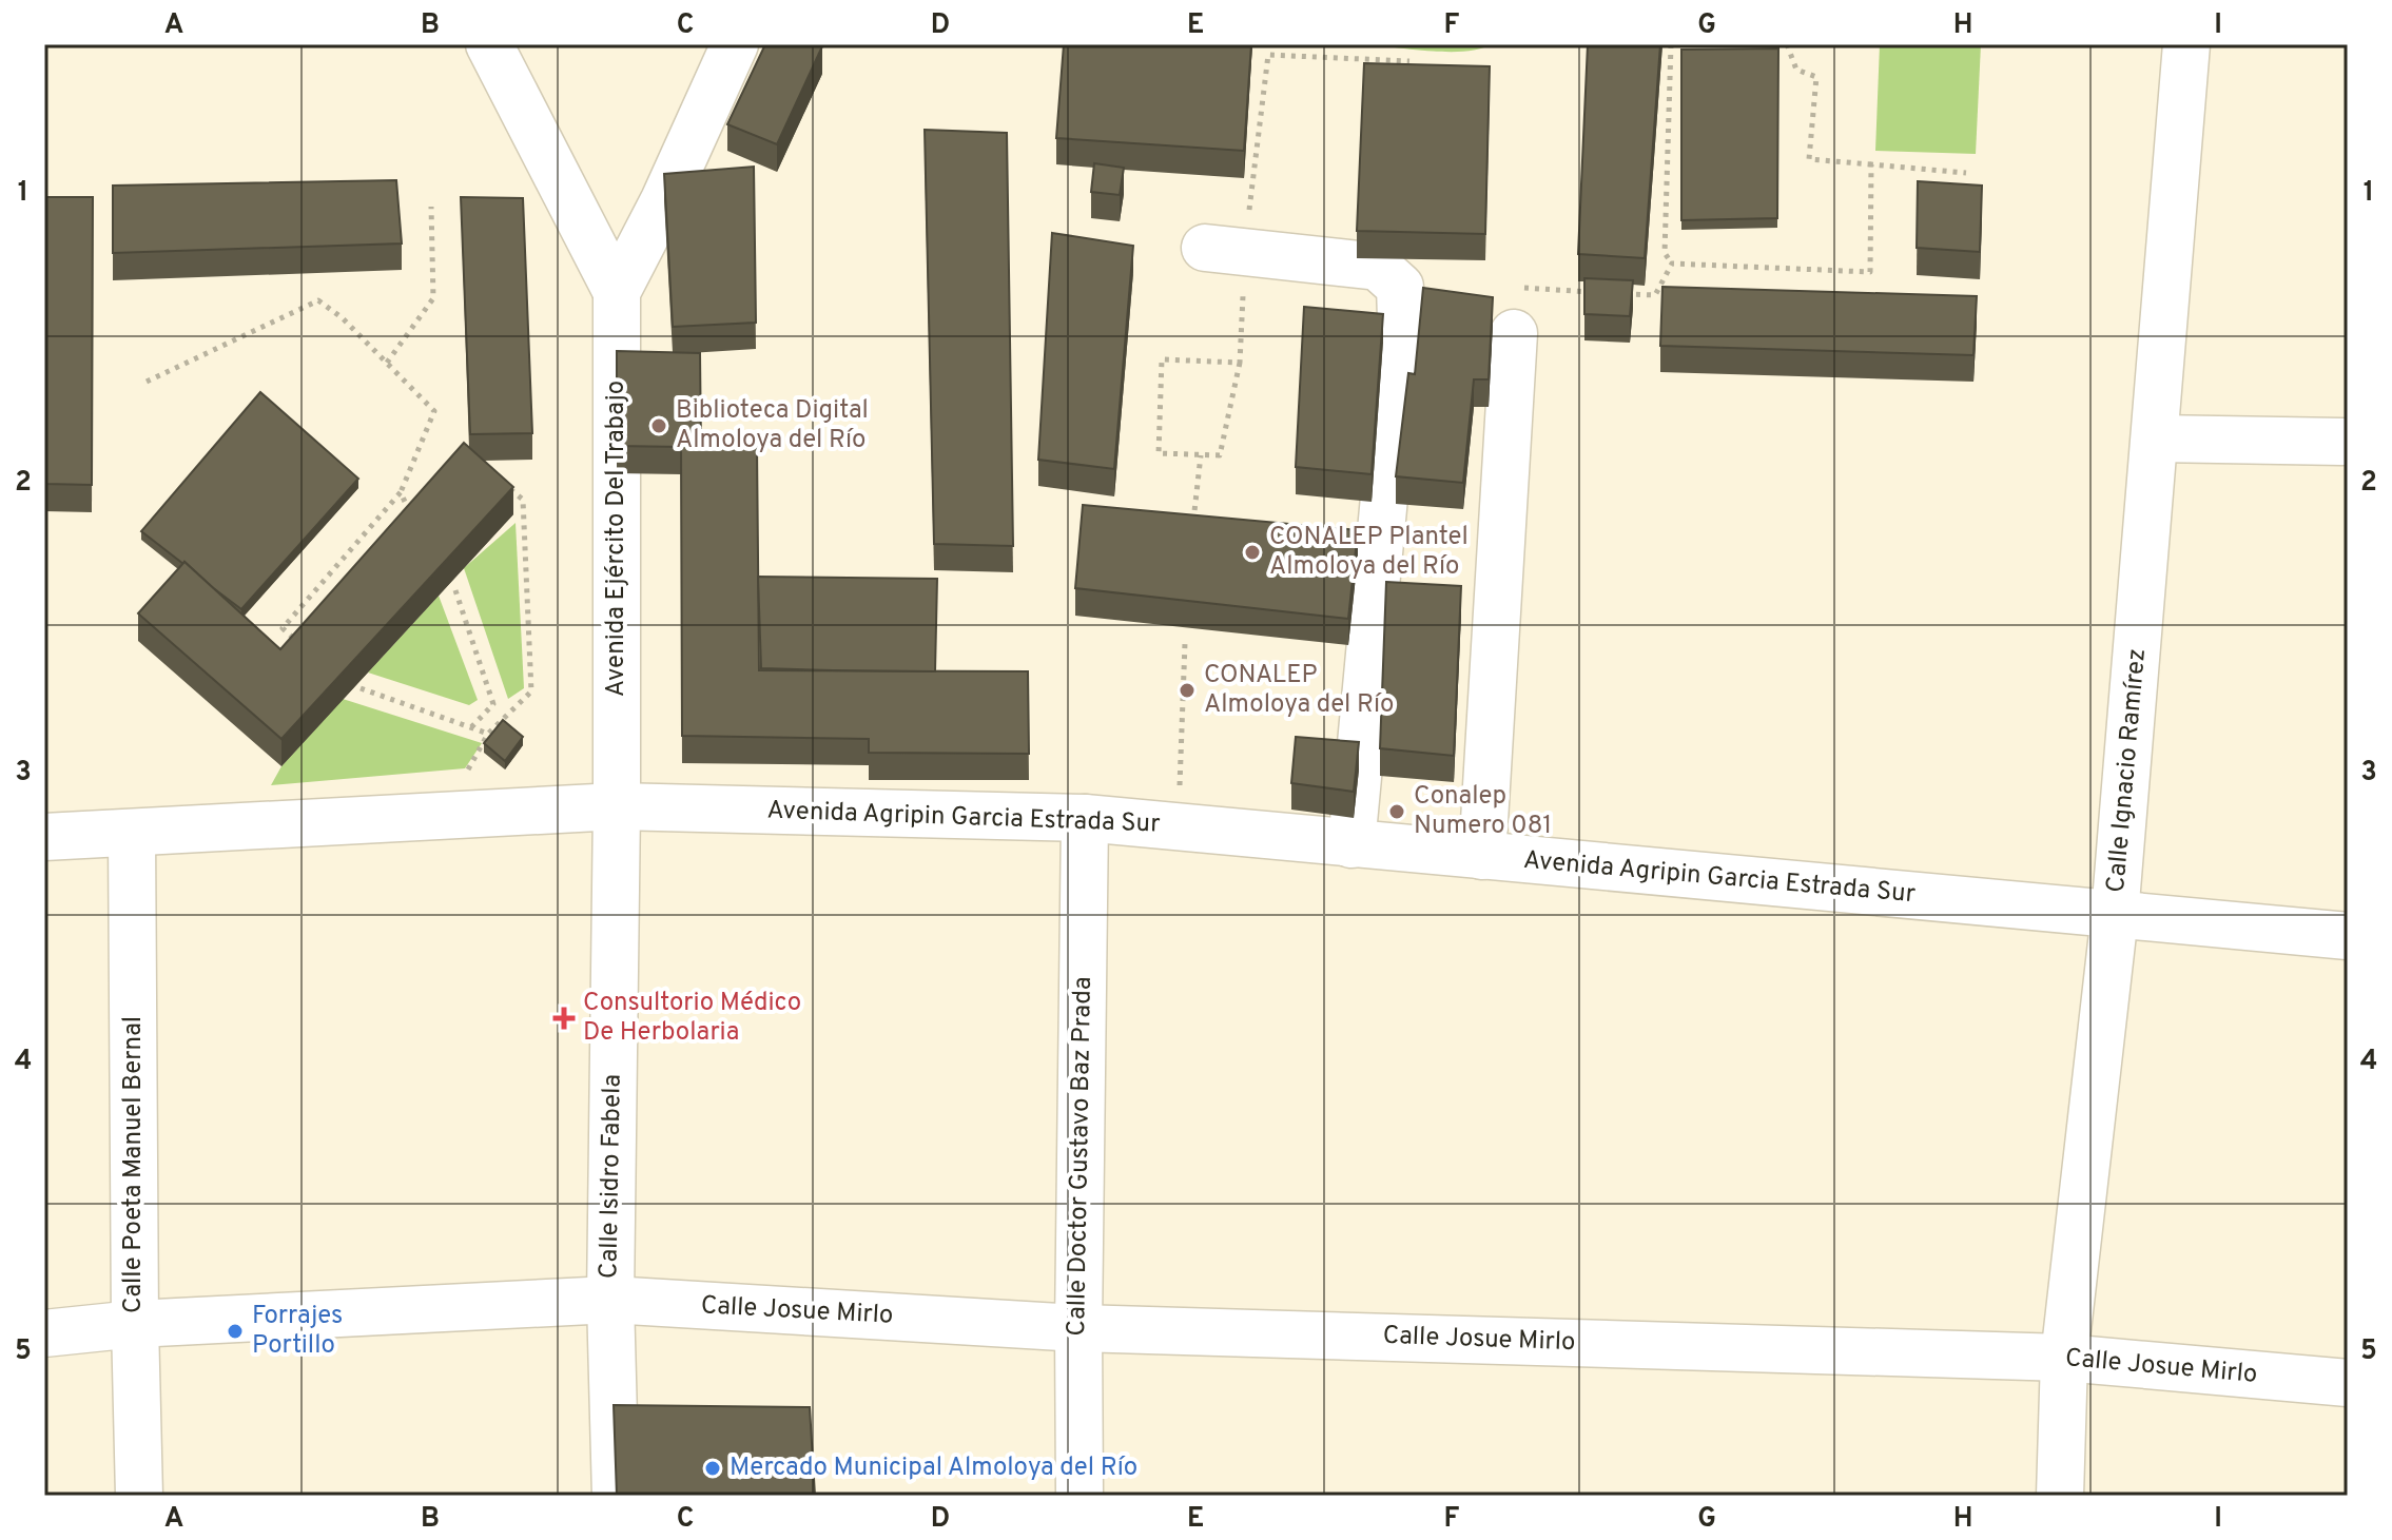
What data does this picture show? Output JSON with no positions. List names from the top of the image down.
{
  "streets": {
    "street": [
      "Avenida Ejército Del Trabajo",
      "Calle Ignacio Ramírez",
      "Avenida Agripin Garcia Estrada Sur",
      "Calle Doctor Gustavo Baz Prada",
      "Calle Poeta Manuel Bernal",
      "Calle Isidro Fabela",
      "Calle Josue Mirlo"
    ]
  },
  "crossings": [
    ["Avenida Ejército Del Trabajo", "Avenida Agripin Garcia Estrada Sur"],
    ["Avenida Ejército Del Trabajo", "Calle Isidro Fabela"],
    ["Calle Ignacio Ramírez", "Avenida Agripin Garcia Estrada Sur"],
    ["Calle Ignacio Ramírez", "Calle Josue Mirlo"],
    ["Avenida Agripin Garcia Estrada Sur", "Calle Doctor Gustavo Baz Prada"],
    ["Avenida Agripin Garcia Estrada Sur", "Calle Poeta Manuel Bernal"],
    ["Avenida Agripin Garcia Estrada Sur", "Calle Isidro Fabela"],
    ["Calle Doctor Gustavo Baz Prada", "Calle Josue Mirlo"],
    ["Calle Poeta Manuel Bernal", "Calle Josue Mirlo"],
    ["Calle Isidro Fabela", "Calle Josue Mirlo"]
  ],
  "places": {
    "other": [
      "Biblioteca Digital Almoloya del Río",
      "CONALEP Plantel Almoloya del Río",
      "CONALEP Almoloya del Río",
      "Conalep Numero 081",
      "Forrajes Portillo",
      "Mercado Municipal Almoloya del Río"
    ],
    "health": ["Consultorio Médico De Herbolaria"]
  },
  "grid": {
    "columns": [
      "A",
      "B",
      "C",
      "D",
      "E",
      "F",
      "G",
      "H",
      "I"
    ],
    "rows": [
      "1",
      "2",
      "3",
      "4",
      "5"
    ]
  }
}
